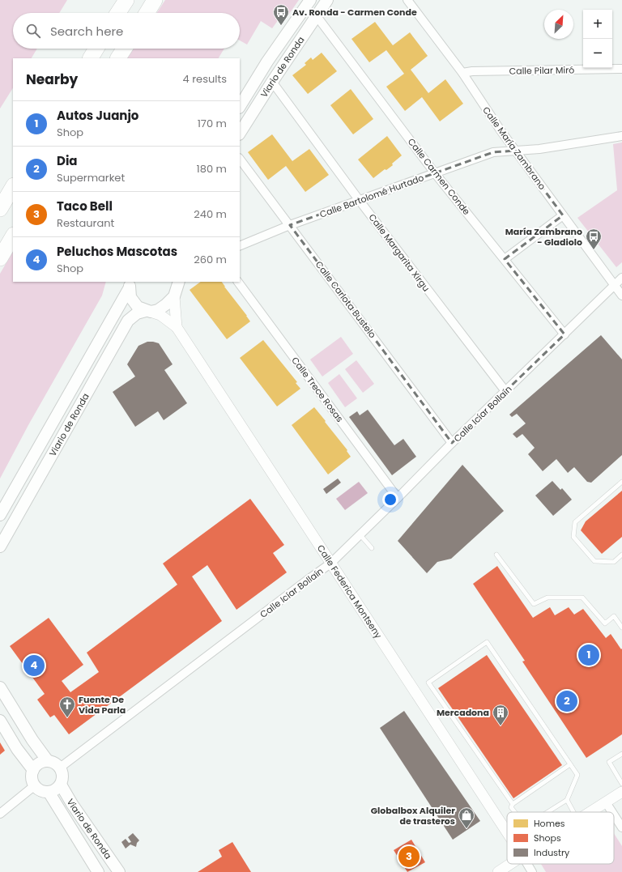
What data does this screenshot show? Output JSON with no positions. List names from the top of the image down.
{
  "streets": {
    "main road": ["Viario de Ronda"],
    "street": [
      "Calle Pilar Miró",
      "Calle María Zambrano",
      "Calle Carmen Conde",
      "Calle Bartolomé Hurtado",
      "Calle Margarita Xirgu",
      "Calle Carlota Bustelo",
      "Calle Trece Rosas",
      "Calle Icíar Bollaín",
      "Calle Federica Montseny"
    ]
  },
  "crossings": [
    ["Viario de Ronda", "Calle Carmen Conde"],
    ["Viario de Ronda", "Calle Margarita Xirgu"],
    ["Viario de Ronda", "Calle Icíar Bollaín"],
    ["Viario de Ronda", "Calle Federica Montseny"],
    ["Calle Pilar Miró", "Calle María Zambrano"],
    ["Calle María Zambrano", "Calle Bartolomé Hurtado"],
    ["Calle María Zambrano", "Calle Icíar Bollaín"],
    ["Calle Carmen Conde", "Calle Bartolomé Hurtado"],
    ["Calle Carmen Conde", "Calle Icíar Bollaín"],
    ["Calle Bartolomé Hurtado", "Calle Margarita Xirgu"],
    ["Calle Bartolomé Hurtado", "Calle Carlota Bustelo"],
    ["Calle Margarita Xirgu", "Calle Icíar Bollaín"],
    ["Calle Carlota Bustelo", "Calle Icíar Bollaín"],
    ["Calle Trece Rosas", "Calle Icíar Bollaín"],
    ["Calle Icíar Bollaín", "Calle Federica Montseny"]
  ],
  "places": {
    "bus stop": ["Av. Ronda - Carmen Conde", "María Zambrano - Gladiolo"],
    "church": ["Fuente De Vida Parla"],
    "building": ["Mercadona"],
    "shop": ["Globalbox Alquiler de trasteros"]
  },
  "legend": ["Homes", "Shops", "Industry"],
  "north": "top right",
  "page": {
    "map_buttons": ["+", "−"],
    "search": "Search here",
    "heading": ["Nearby", "4 results"],
    "list": [
      {
        "mark": "1",
        "name": "Autos Juanjo",
        "note": "Shop",
        "value": "170 m"
      },
      {
        "mark": "2",
        "name": "Dia",
        "note": "Supermarket",
        "value": "180 m"
      },
      {
        "mark": "3",
        "name": "Taco Bell",
        "note": "Restaurant",
        "value": "240 m"
      },
      {
        "mark": "4",
        "name": "Peluchos Mascotas",
        "note": "Shop",
        "value": "260 m"
      }
    ],
    "pins": [
      "1",
      "4",
      "2",
      "3"
    ]
  }
}
